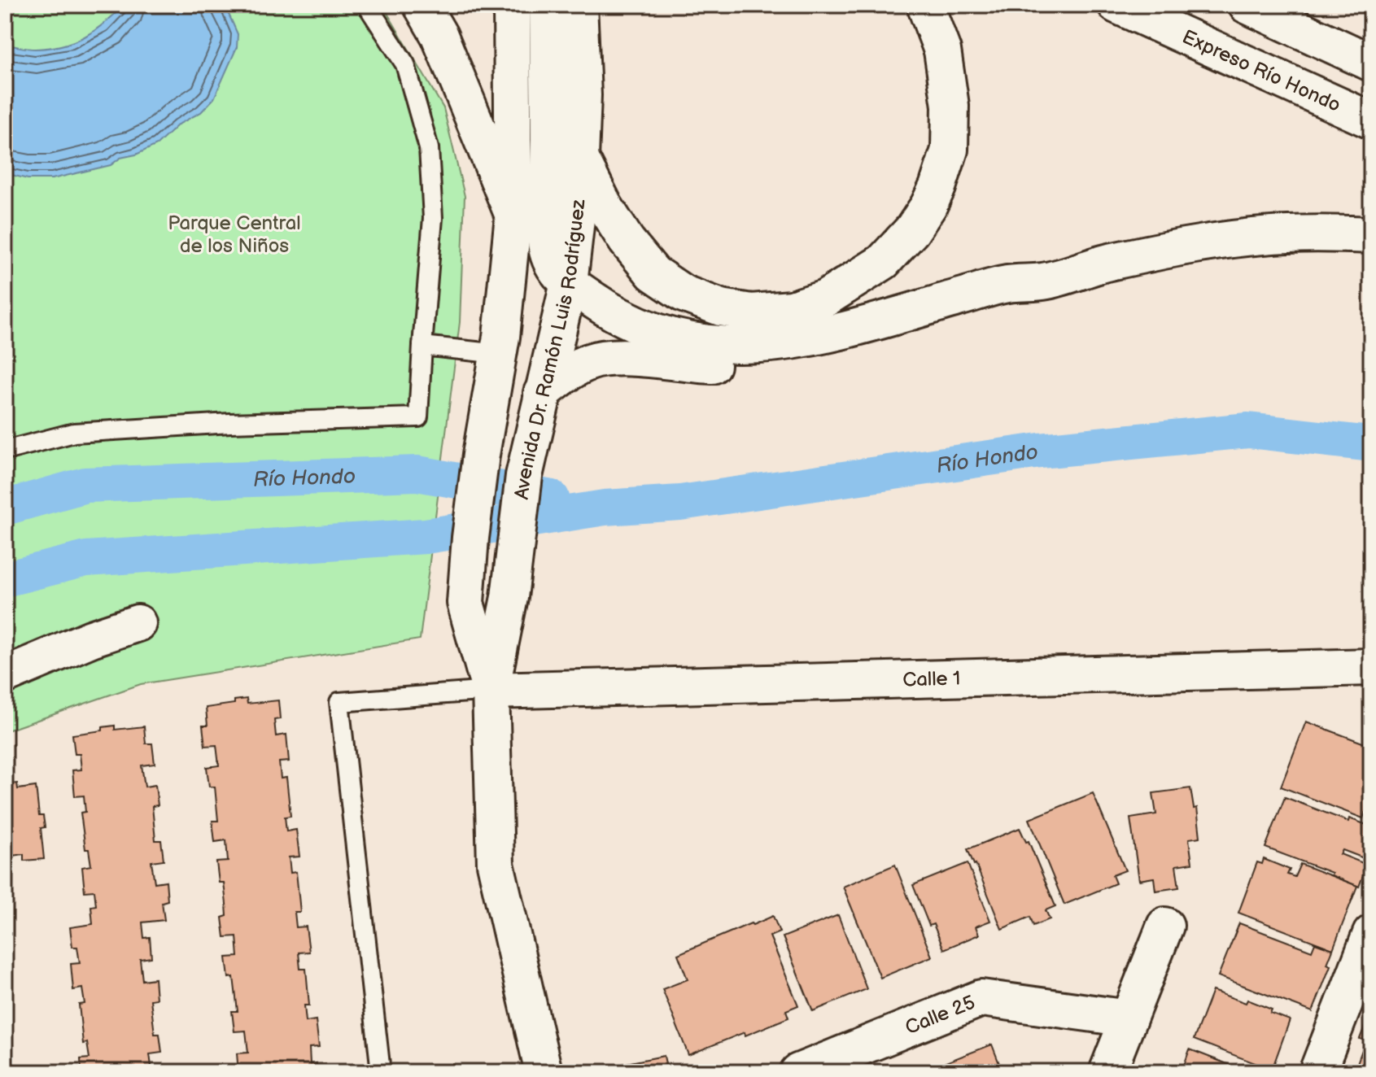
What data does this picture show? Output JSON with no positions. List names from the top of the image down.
{
  "streets": {
    "main road": [
      "Expreso Río Hondo",
      "Avenida Dr. Ramón Luis Rodríguez",
      "Calle 1",
      "Calle 25"
    ]
  },
  "crossings": [
    ["Avenida Dr. Ramón Luis Rodríguez", "Calle 1"]
  ],
  "water": ["Río Hondo"],
  "parks": ["Parque Central de los Niños"]
}
